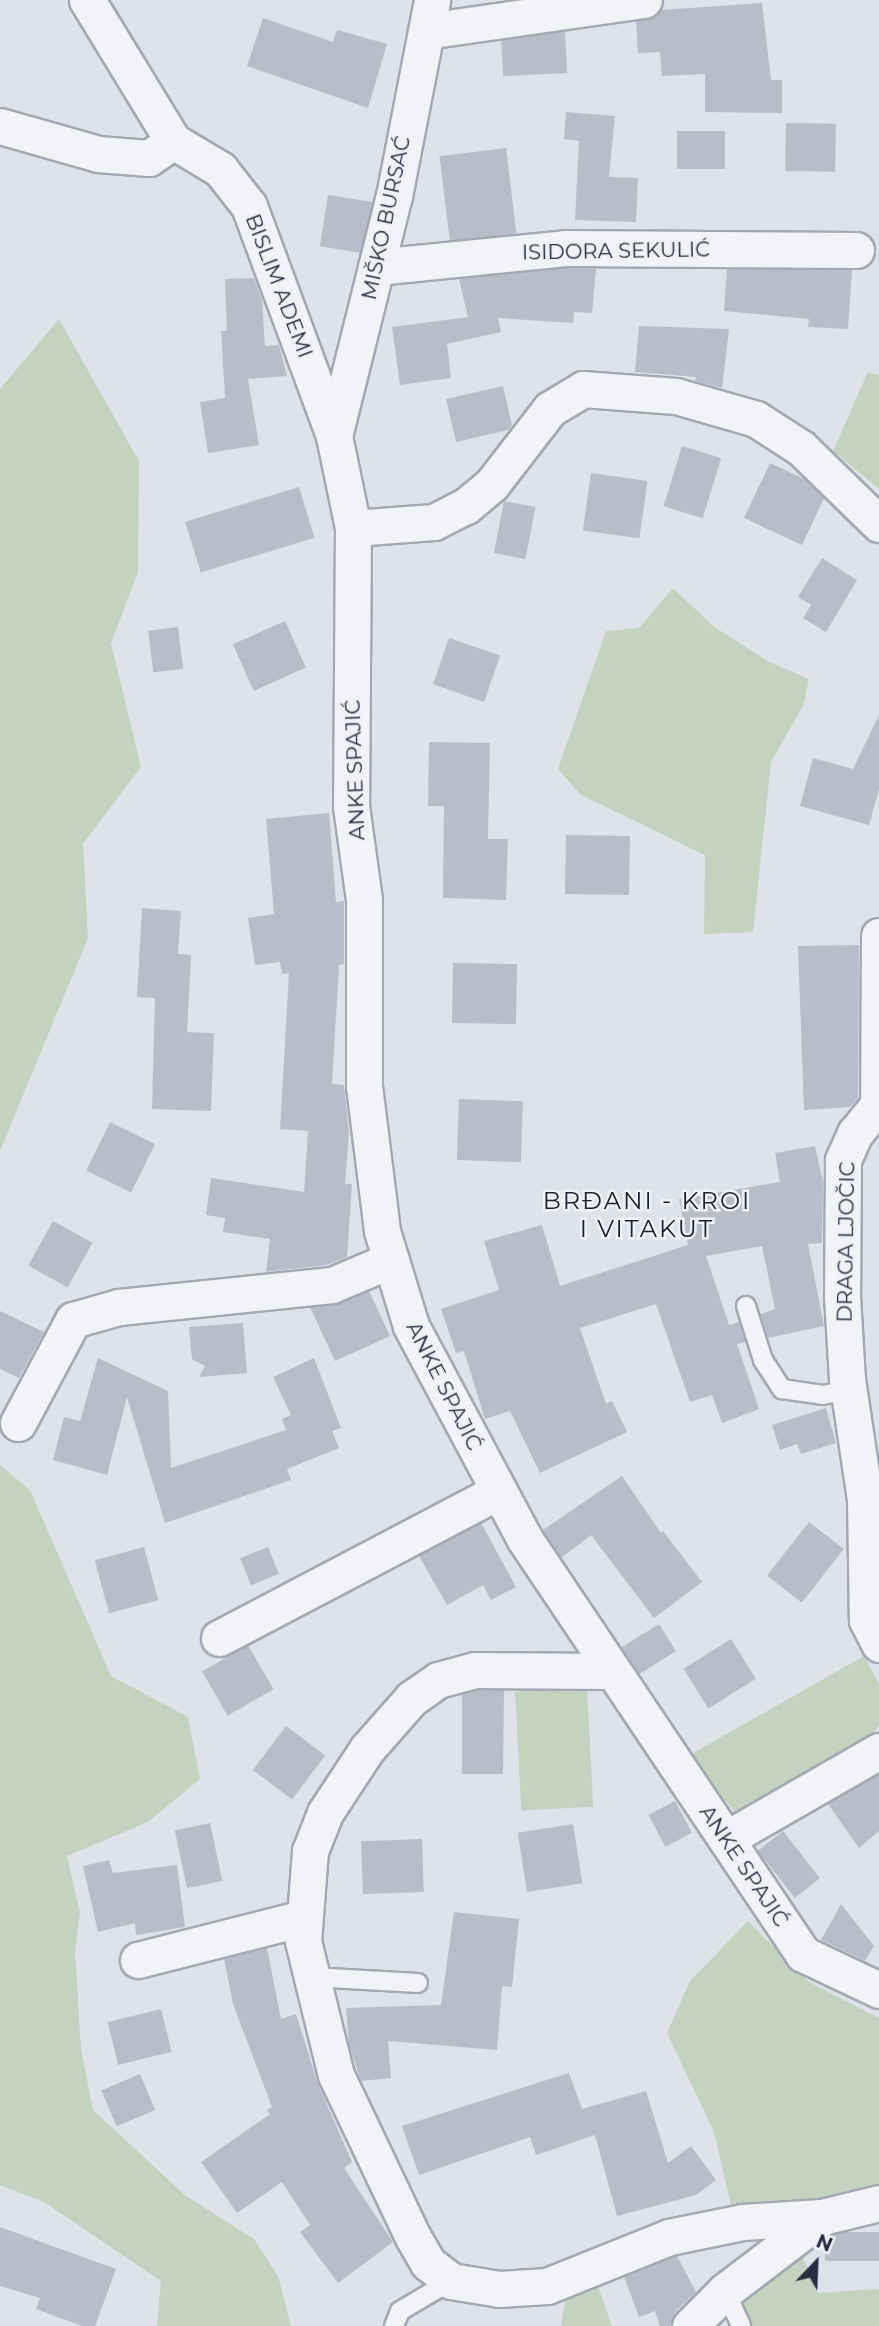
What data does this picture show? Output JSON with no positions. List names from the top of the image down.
{
  "streets": {
    "street": [
      "MIŠKO BURSAĆ",
      "ISIDORA SEKULIĆ",
      "BISLIM ADEMI",
      "ANKE SPAJIĆ",
      "DRAGA LJOČIC"
    ]
  },
  "crossings": [
    ["MIŠKO BURSAĆ", "ISIDORA SEKULIĆ"],
    ["MIŠKO BURSAĆ", "BISLIM ADEMI"],
    ["MIŠKO BURSAĆ", "ANKE SPAJIĆ"],
    ["BISLIM ADEMI", "ANKE SPAJIĆ"]
  ],
  "districts": ["BRĐANI - KROI I VITAKUT"],
  "north": "top right"
}
